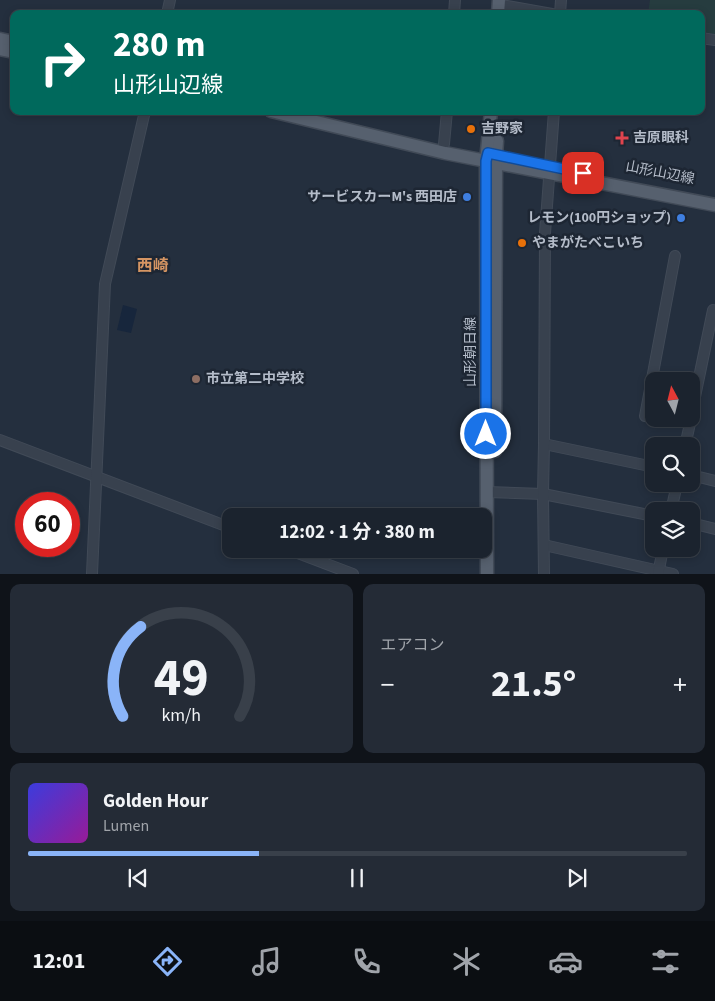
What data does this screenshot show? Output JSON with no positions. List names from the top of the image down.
{
  "streets": {
    "main road": ["山形山辺線", "山形朝日線"]
  },
  "crossings": [
    ["山形山辺線", "山形朝日線"]
  ],
  "districts": ["西崎"],
  "places": {
    "other": [
      "吉野家",
      "サービスカーM's 西田店",
      "レモン(100円ショップ)",
      "やまがたべこいち",
      "市立第二中学校"
    ],
    "health": ["吉原眼科"]
  },
  "north": "top",
  "page": {
    "turn": ["280 m", "山形山辺線"],
    "limit": "60",
    "trip": "12:02 · 1 分 · 380 m",
    "tile": "エアコン",
    "heat": ["−", "21.5°", "+"],
    "song": ["Golden Hour", "Lumen"],
    "tabs": "12:01",
    "gauge": ["49", "km/h"]
  }
}
